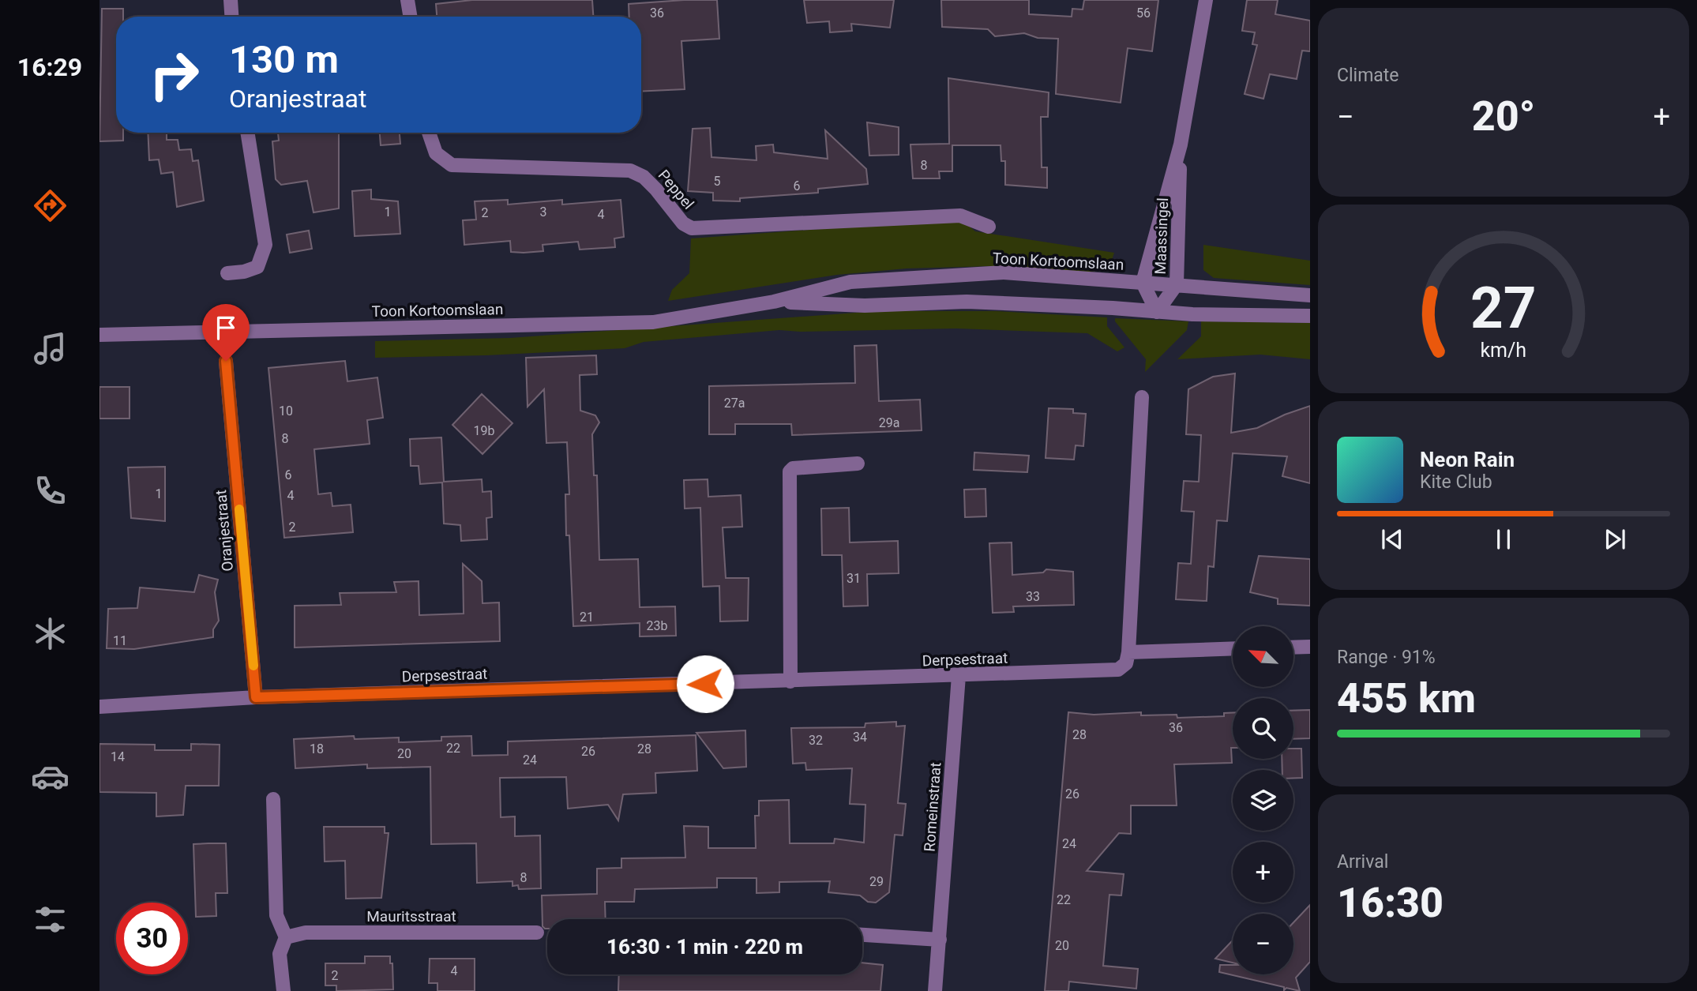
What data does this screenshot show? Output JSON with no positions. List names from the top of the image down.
{
  "streets": {
    "street": [
      "Peppel",
      "Maassingel",
      "Toon Kortoomslaan",
      "Oranjestraat",
      "Derpsestraat",
      "Romeinstraat",
      "Mauritsstraat"
    ]
  },
  "crossings": [
    ["Maassingel", "Toon Kortoomslaan"],
    ["Oranjestraat", "Derpsestraat"],
    ["Derpsestraat", "Romeinstraat"]
  ],
  "house_numbers": [
    "36",
    "56",
    "8",
    "5",
    "6",
    "1",
    "3",
    "2",
    "4",
    "27a",
    "10",
    "29a",
    "19b",
    "8",
    "6",
    "1",
    "4",
    "2",
    "31",
    "33",
    "21",
    "23b",
    "11",
    "36",
    "28",
    "34",
    "32",
    "22",
    "18",
    "28",
    "26",
    "20",
    "14",
    "24",
    "26",
    "24",
    "8",
    "29",
    "22",
    "20",
    "4",
    "2"
  ],
  "north": "top left",
  "page": {
    "tabs": "16:29",
    "tile": [
      "Climate",
      ["Range · 91%", "455 km"],
      ["Arrival", "16:30"]
    ],
    "turn": ["130 m", "Oranjestraat"],
    "heat": ["−", "20°", "+"],
    "song": ["Neon Rain", "Kite Club"],
    "map_buttons": ["+", "−"],
    "limit": "30",
    "trip": "16:30 · 1 min · 220 m",
    "gauge": ["27", "km/h"]
  }
}
